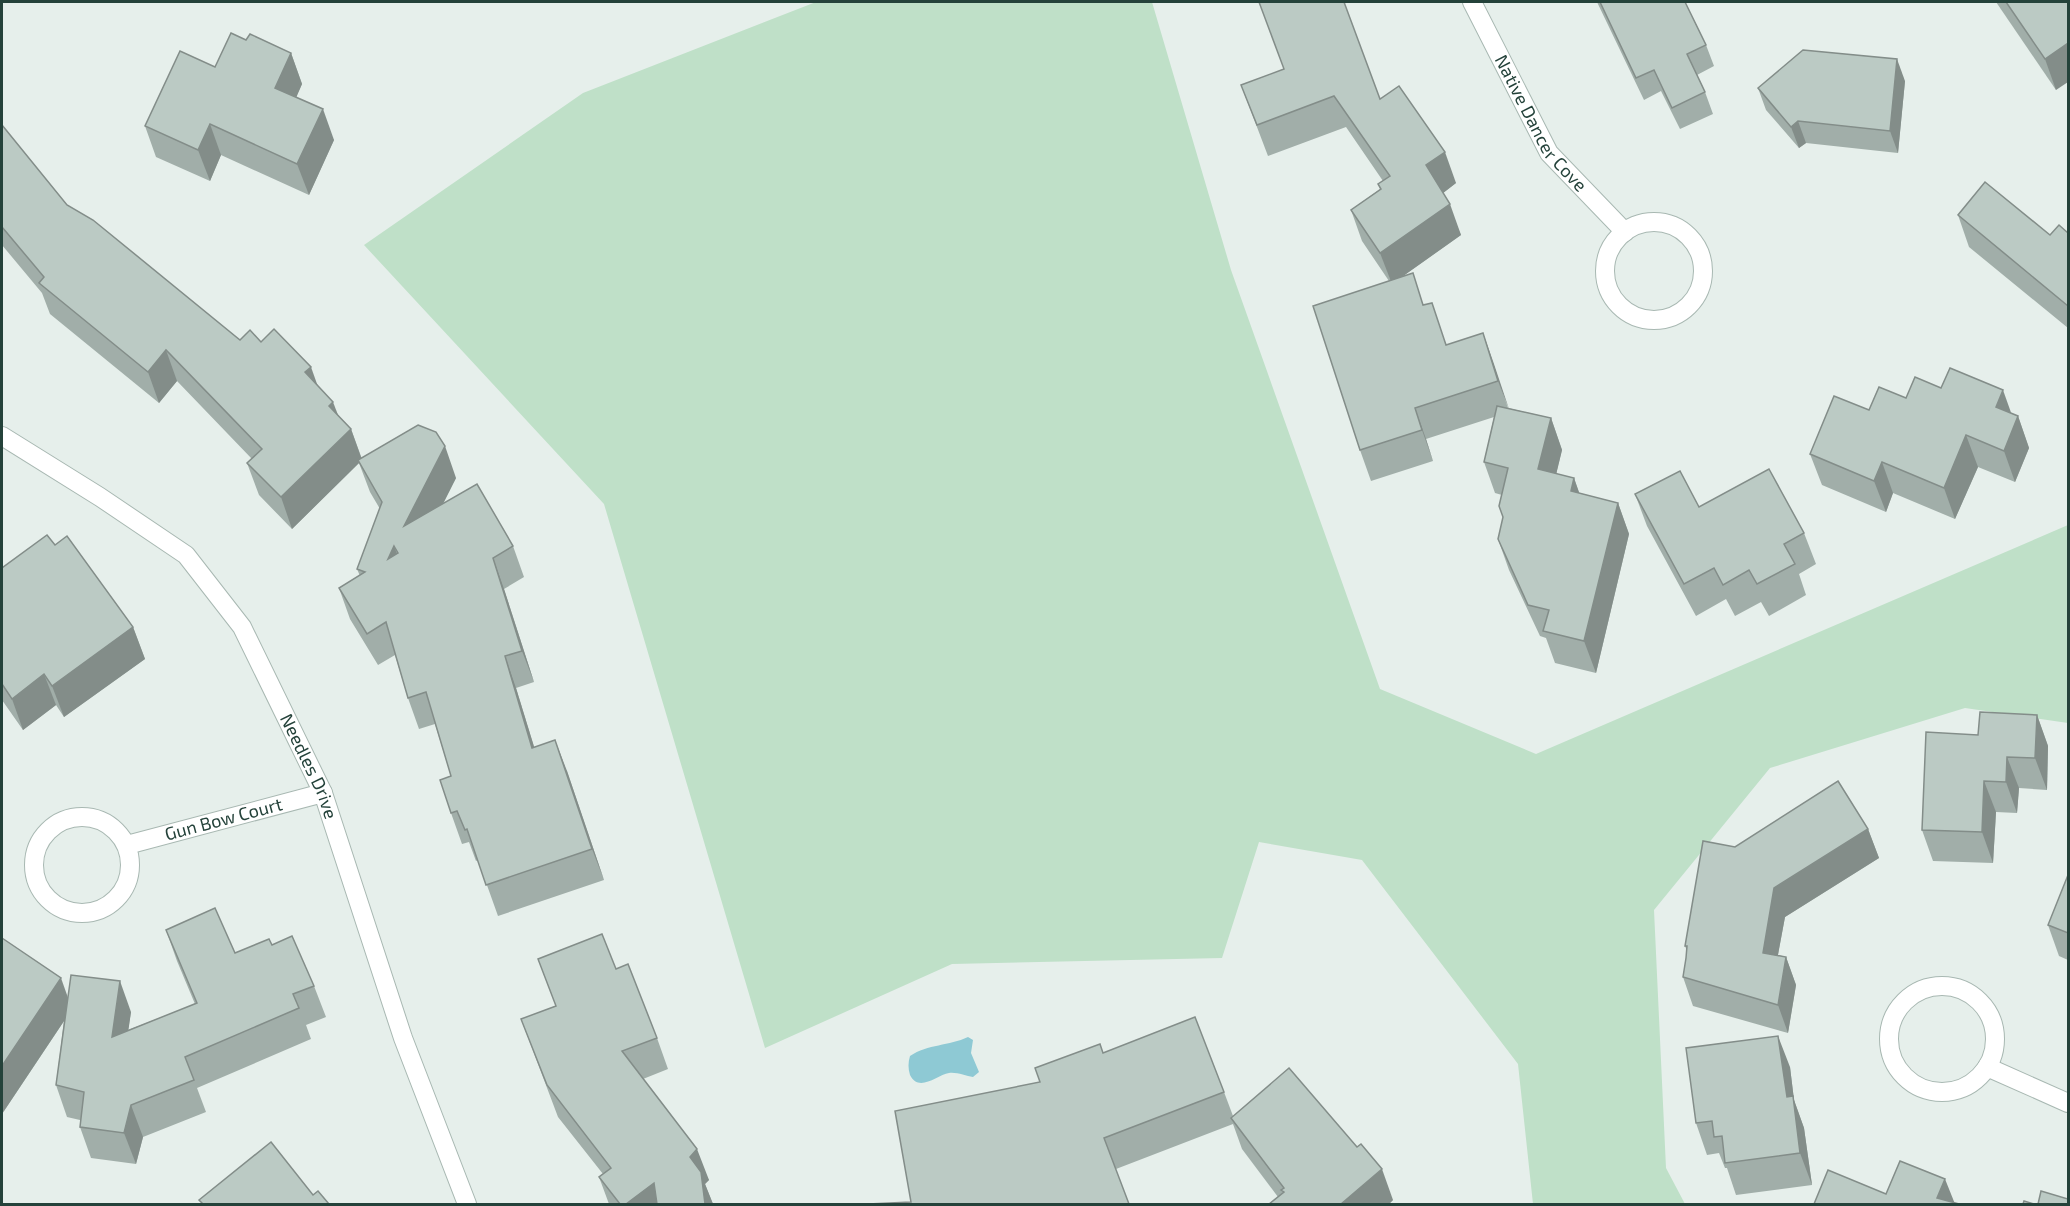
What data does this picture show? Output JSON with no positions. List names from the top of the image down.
{
  "streets": {
    "street": ["Native Dancer Cove", "Needles Drive", "Gun Bow Court"]
  },
  "crossings": [
    ["Needles Drive", "Gun Bow Court"]
  ]
}
